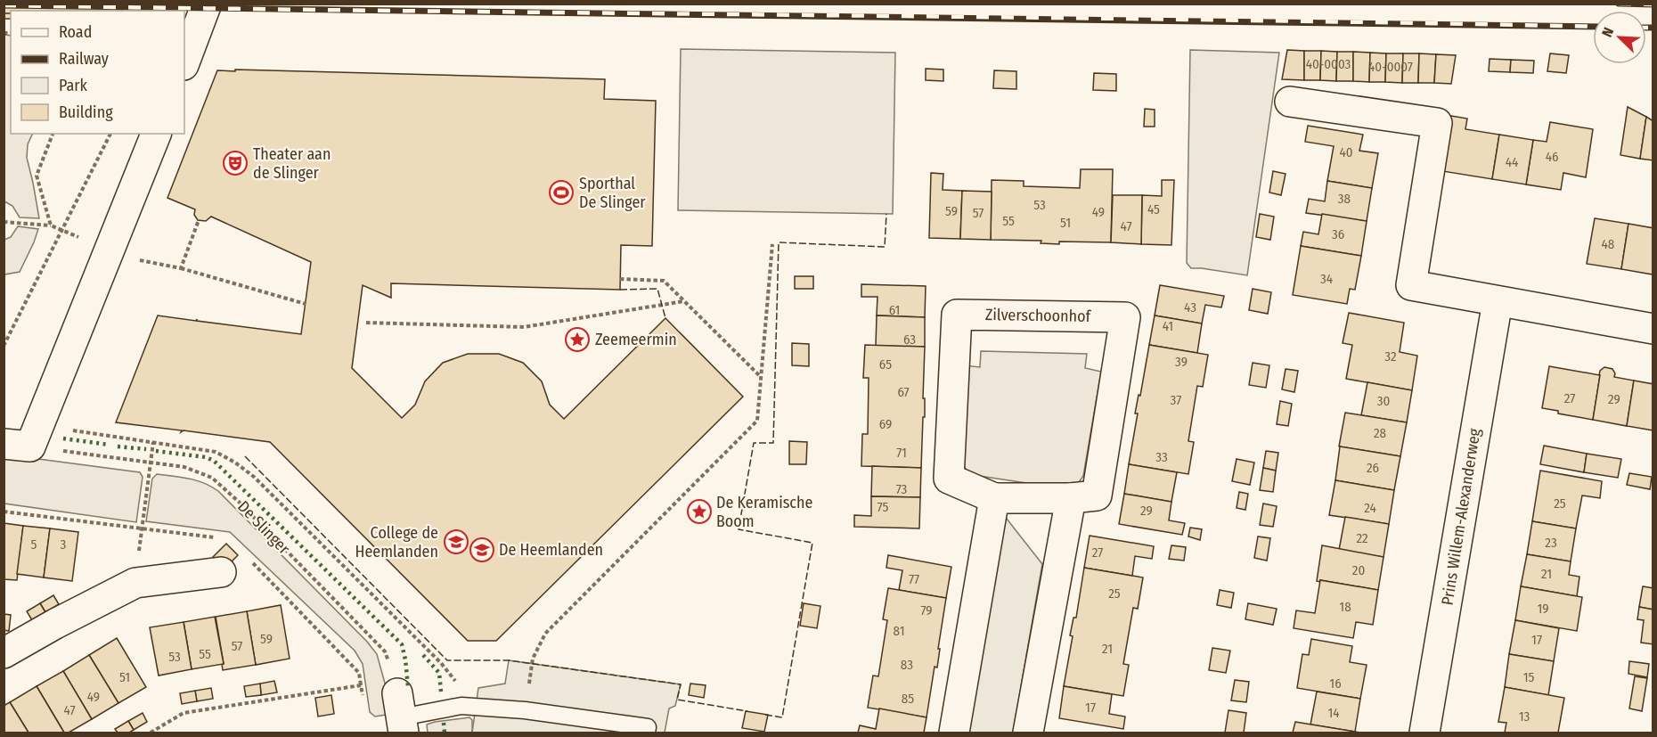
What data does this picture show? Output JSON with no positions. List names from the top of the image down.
{
  "streets": {
    "street": ["Zilverschoonhof", "Prins Willem-Alexanderweg"],
    "path": ["De Slinger"]
  },
  "places": {
    "theatre": ["Theater aan de Slinger"],
    "sports": ["Sporthal De Slinger"],
    "place": ["Zeemeermin", "De Keramische Boom"],
    "school or university": ["College de Heemlanden", "De Heemlanden"]
  },
  "house_numbers": [
    "40-0003",
    "40-0007",
    "40",
    "46",
    "44",
    "38",
    "53",
    "45",
    "59",
    "49",
    "57",
    "55",
    "51",
    "47",
    "36",
    "48",
    "34",
    "43",
    "61",
    "41",
    "63",
    "32",
    "39",
    "65",
    "67",
    "27",
    "29",
    "37",
    "30",
    "69",
    "28",
    "71",
    "33",
    "26",
    "73",
    "25",
    "75",
    "24",
    "29",
    "22",
    "23",
    "5",
    "3",
    "27",
    "20",
    "21",
    "77",
    "25",
    "18",
    "19",
    "79",
    "81",
    "59",
    "17",
    "57",
    "21",
    "55",
    "53",
    "83",
    "51",
    "15",
    "16",
    "49",
    "85",
    "17",
    "47",
    "14",
    "13"
  ],
  "legend": [
    "Road",
    "Railway",
    "Park",
    "Building"
  ],
  "north": "top left"
}
